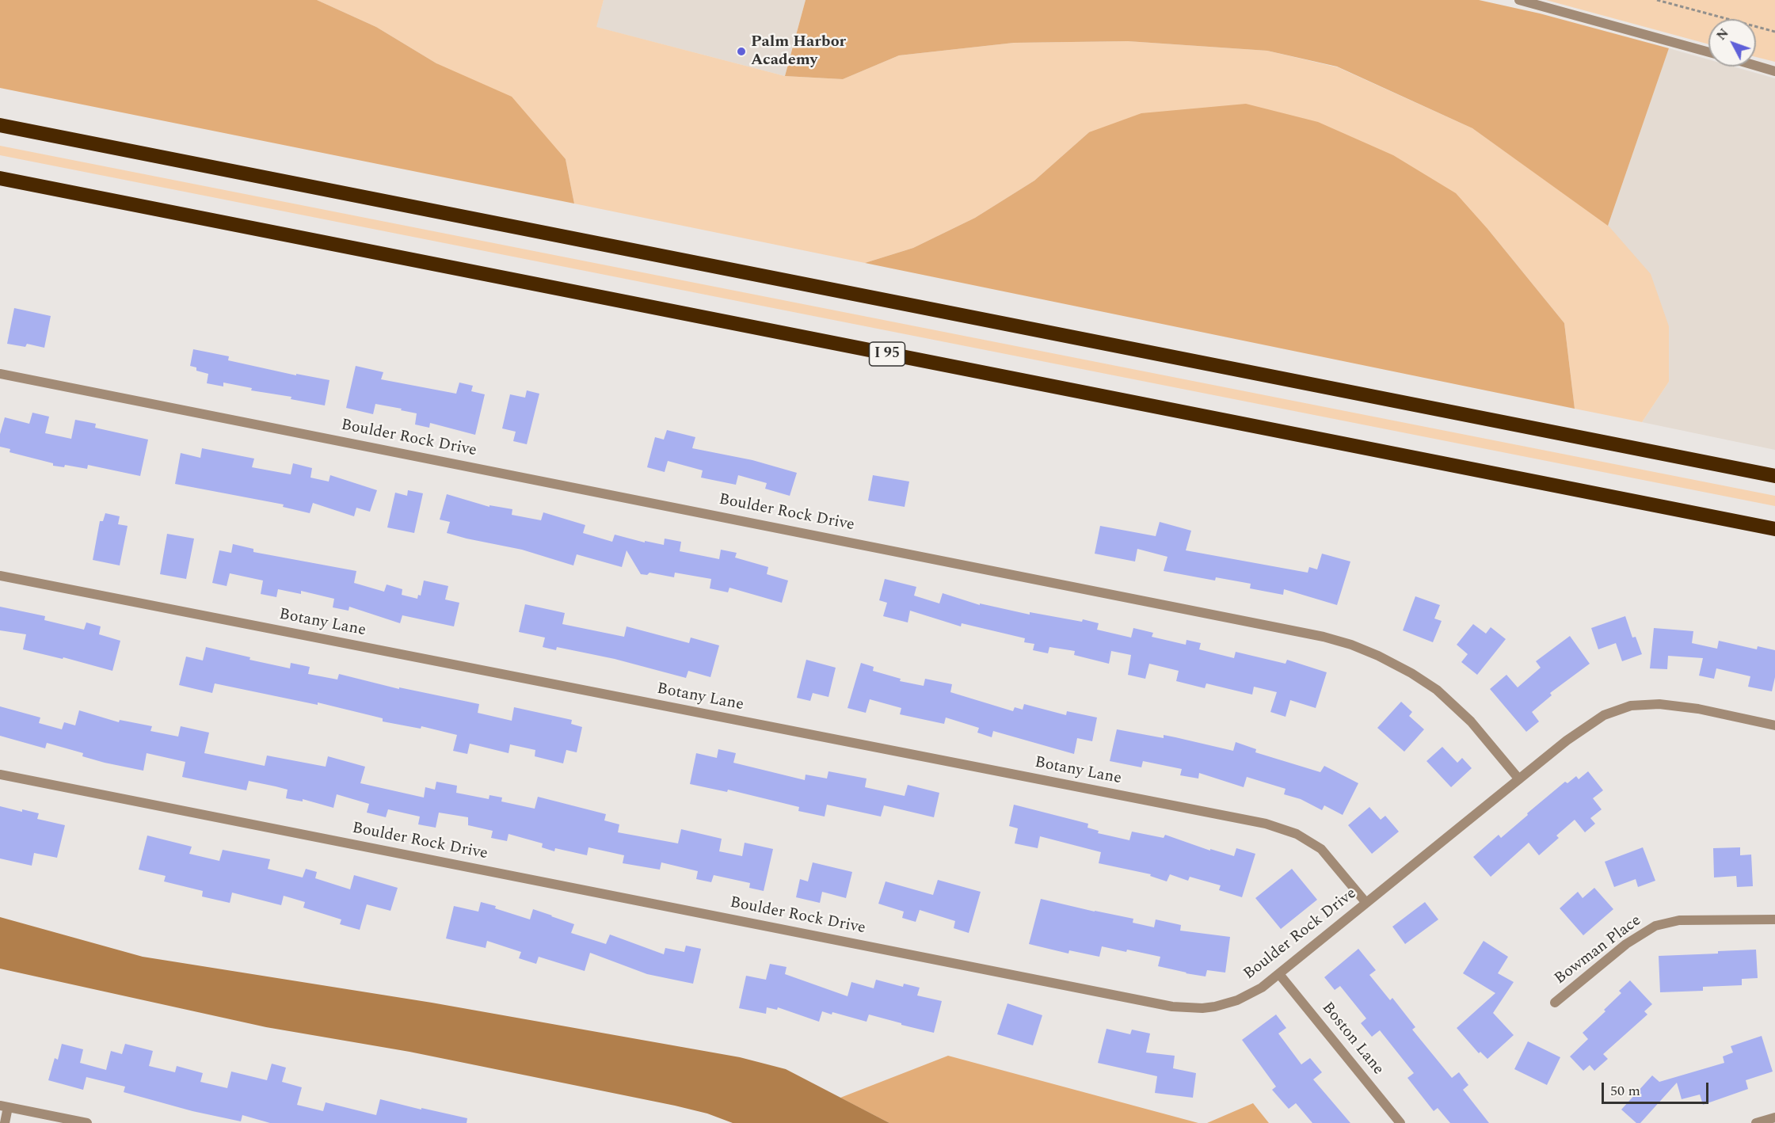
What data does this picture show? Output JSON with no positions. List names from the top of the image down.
{
  "streets": {
    "highway": ["I 95"],
    "street": [
      "Boulder Rock Drive",
      "Botany Lane",
      "Bowman Place",
      "Boston Lane"
    ]
  },
  "crossings": [
    ["Boulder Rock Drive", "Botany Lane"],
    ["Boulder Rock Drive", "Boston Lane"]
  ],
  "places": ["Palm Harbor Academy"],
  "scale_bar": "50 m",
  "north": "top left"
}
